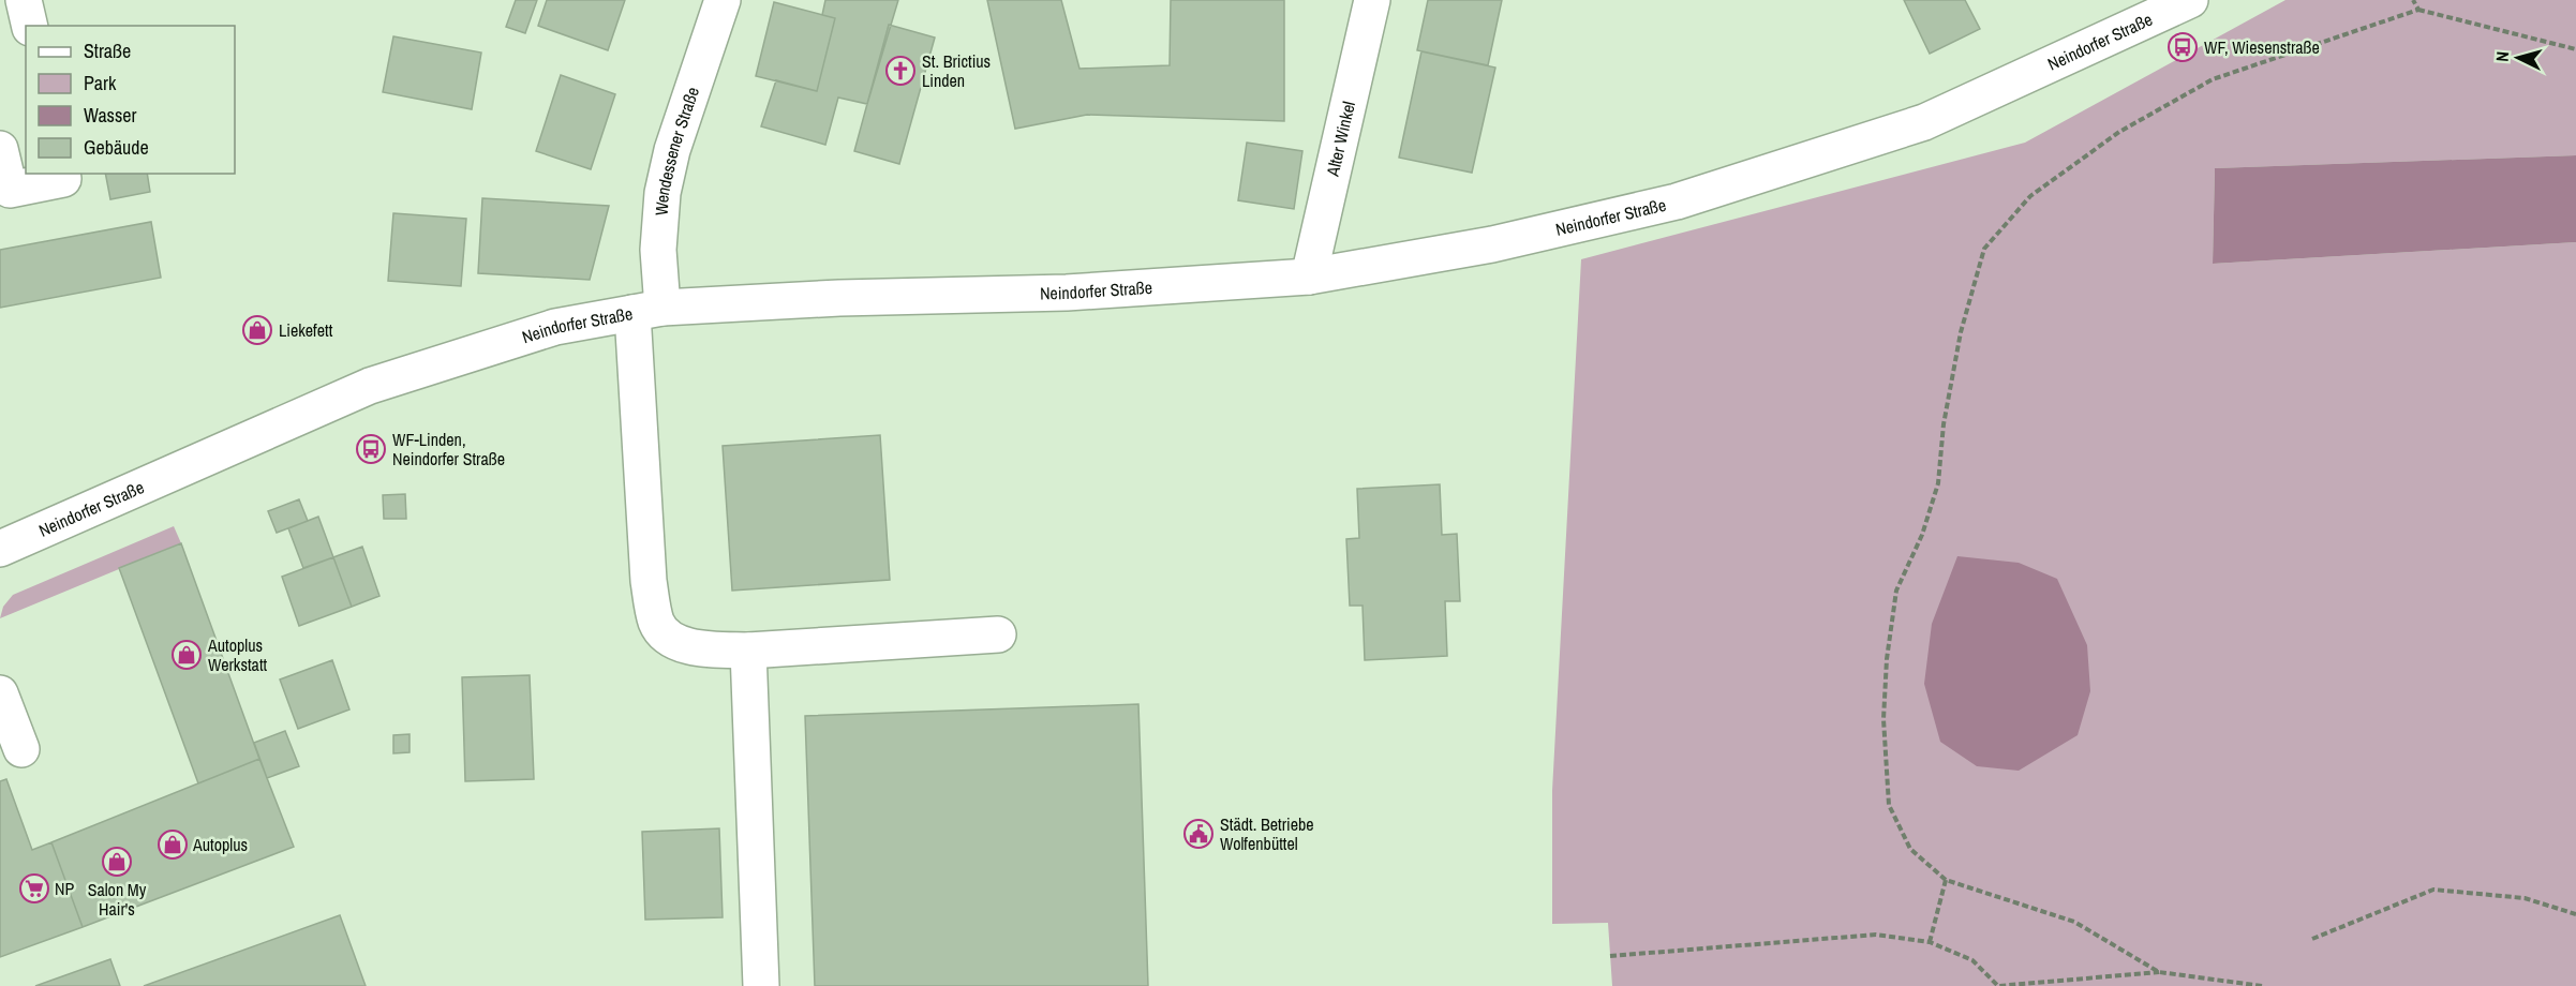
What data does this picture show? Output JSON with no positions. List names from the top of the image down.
{
  "streets": {
    "street": ["Neindorfer Straße", "Alter Winkel", "Wendessener Straße"]
  },
  "crossings": [
    ["Neindorfer Straße", "Alter Winkel"],
    ["Neindorfer Straße", "Wendessener Straße"]
  ],
  "places": {
    "bus stop": ["WF, Wiesenstraße", "WF-Linden, Neindorfer Straße"],
    "church": ["St. Brictius Linden"],
    "shop": [
      "Liekefett",
      "Autoplus Werkstatt",
      "Autoplus",
      "Salon My Hair's"
    ],
    "public building": ["Städt. Betriebe Wolfenbüttel"],
    "supermarket": ["NP"]
  },
  "legend": [
    "Straße",
    "Park",
    "Wasser",
    "Gebäude"
  ],
  "north": "left"
}
